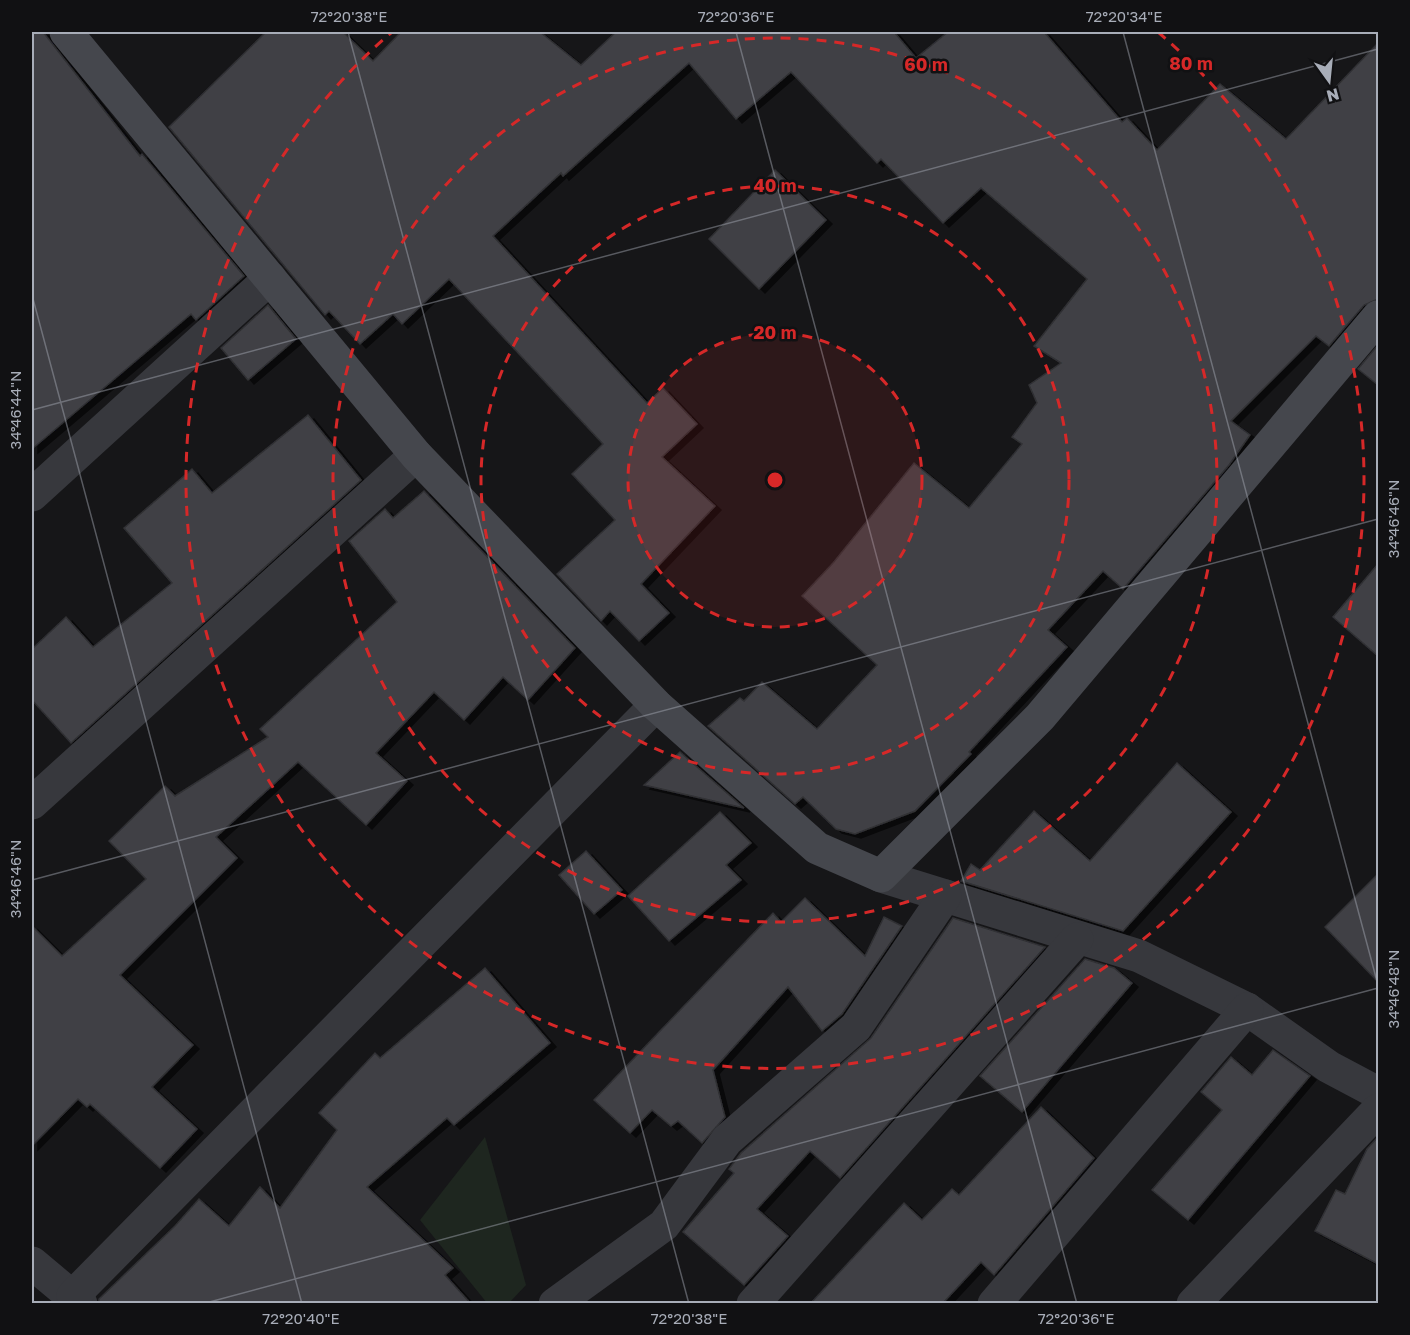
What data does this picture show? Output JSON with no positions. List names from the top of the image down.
{
  "north": "bottom",
  "coordinates": [
    "72°20'38\"E",
    "72°20'36\"E",
    "72°20'34\"E",
    "34°46'44\"N",
    "34°46'46\"N",
    "34°46'48\"N",
    "72°20'40\"E"
  ],
  "rings": [
    "80 m",
    "60 m",
    "40 m",
    "20 m"
  ]
}
